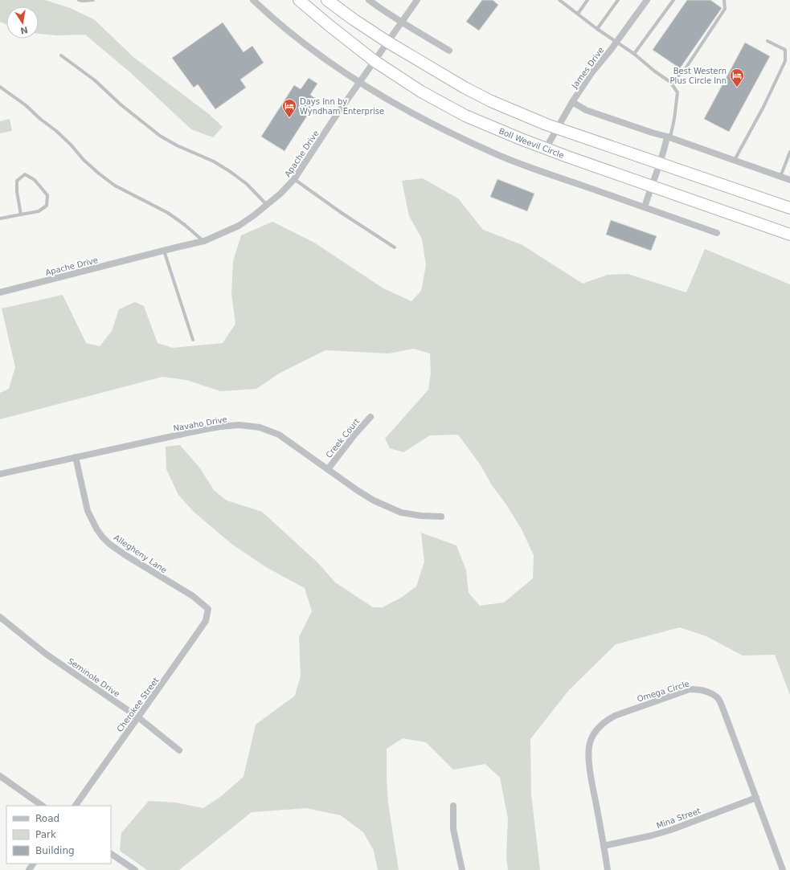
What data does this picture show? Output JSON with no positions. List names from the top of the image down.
{
  "streets": {
    "highway": ["Boll Weevil Circle"],
    "street": [
      "James Drive",
      "Apache Drive",
      "Navaho Drive",
      "Creek Court",
      "Allegheny Lane",
      "Seminole Drive",
      "Omega Circle",
      "Cherokee Street",
      "Mina Street"
    ]
  },
  "crossings": [
    ["James Drive", "Boll Weevil Circle"],
    ["Boll Weevil Circle", "Apache Drive"],
    ["Navaho Drive", "Creek Court"],
    ["Navaho Drive", "Allegheny Lane"],
    ["Allegheny Lane", "Cherokee Street"],
    ["Seminole Drive", "Cherokee Street"],
    ["Omega Circle", "Mina Street"]
  ],
  "places": {
    "hotel": ["Best Western Plus Circle Inn", "Days Inn by Wyndham Enterprise"]
  },
  "legend": ["Road", "Park", "Building"],
  "north": "bottom"
}
